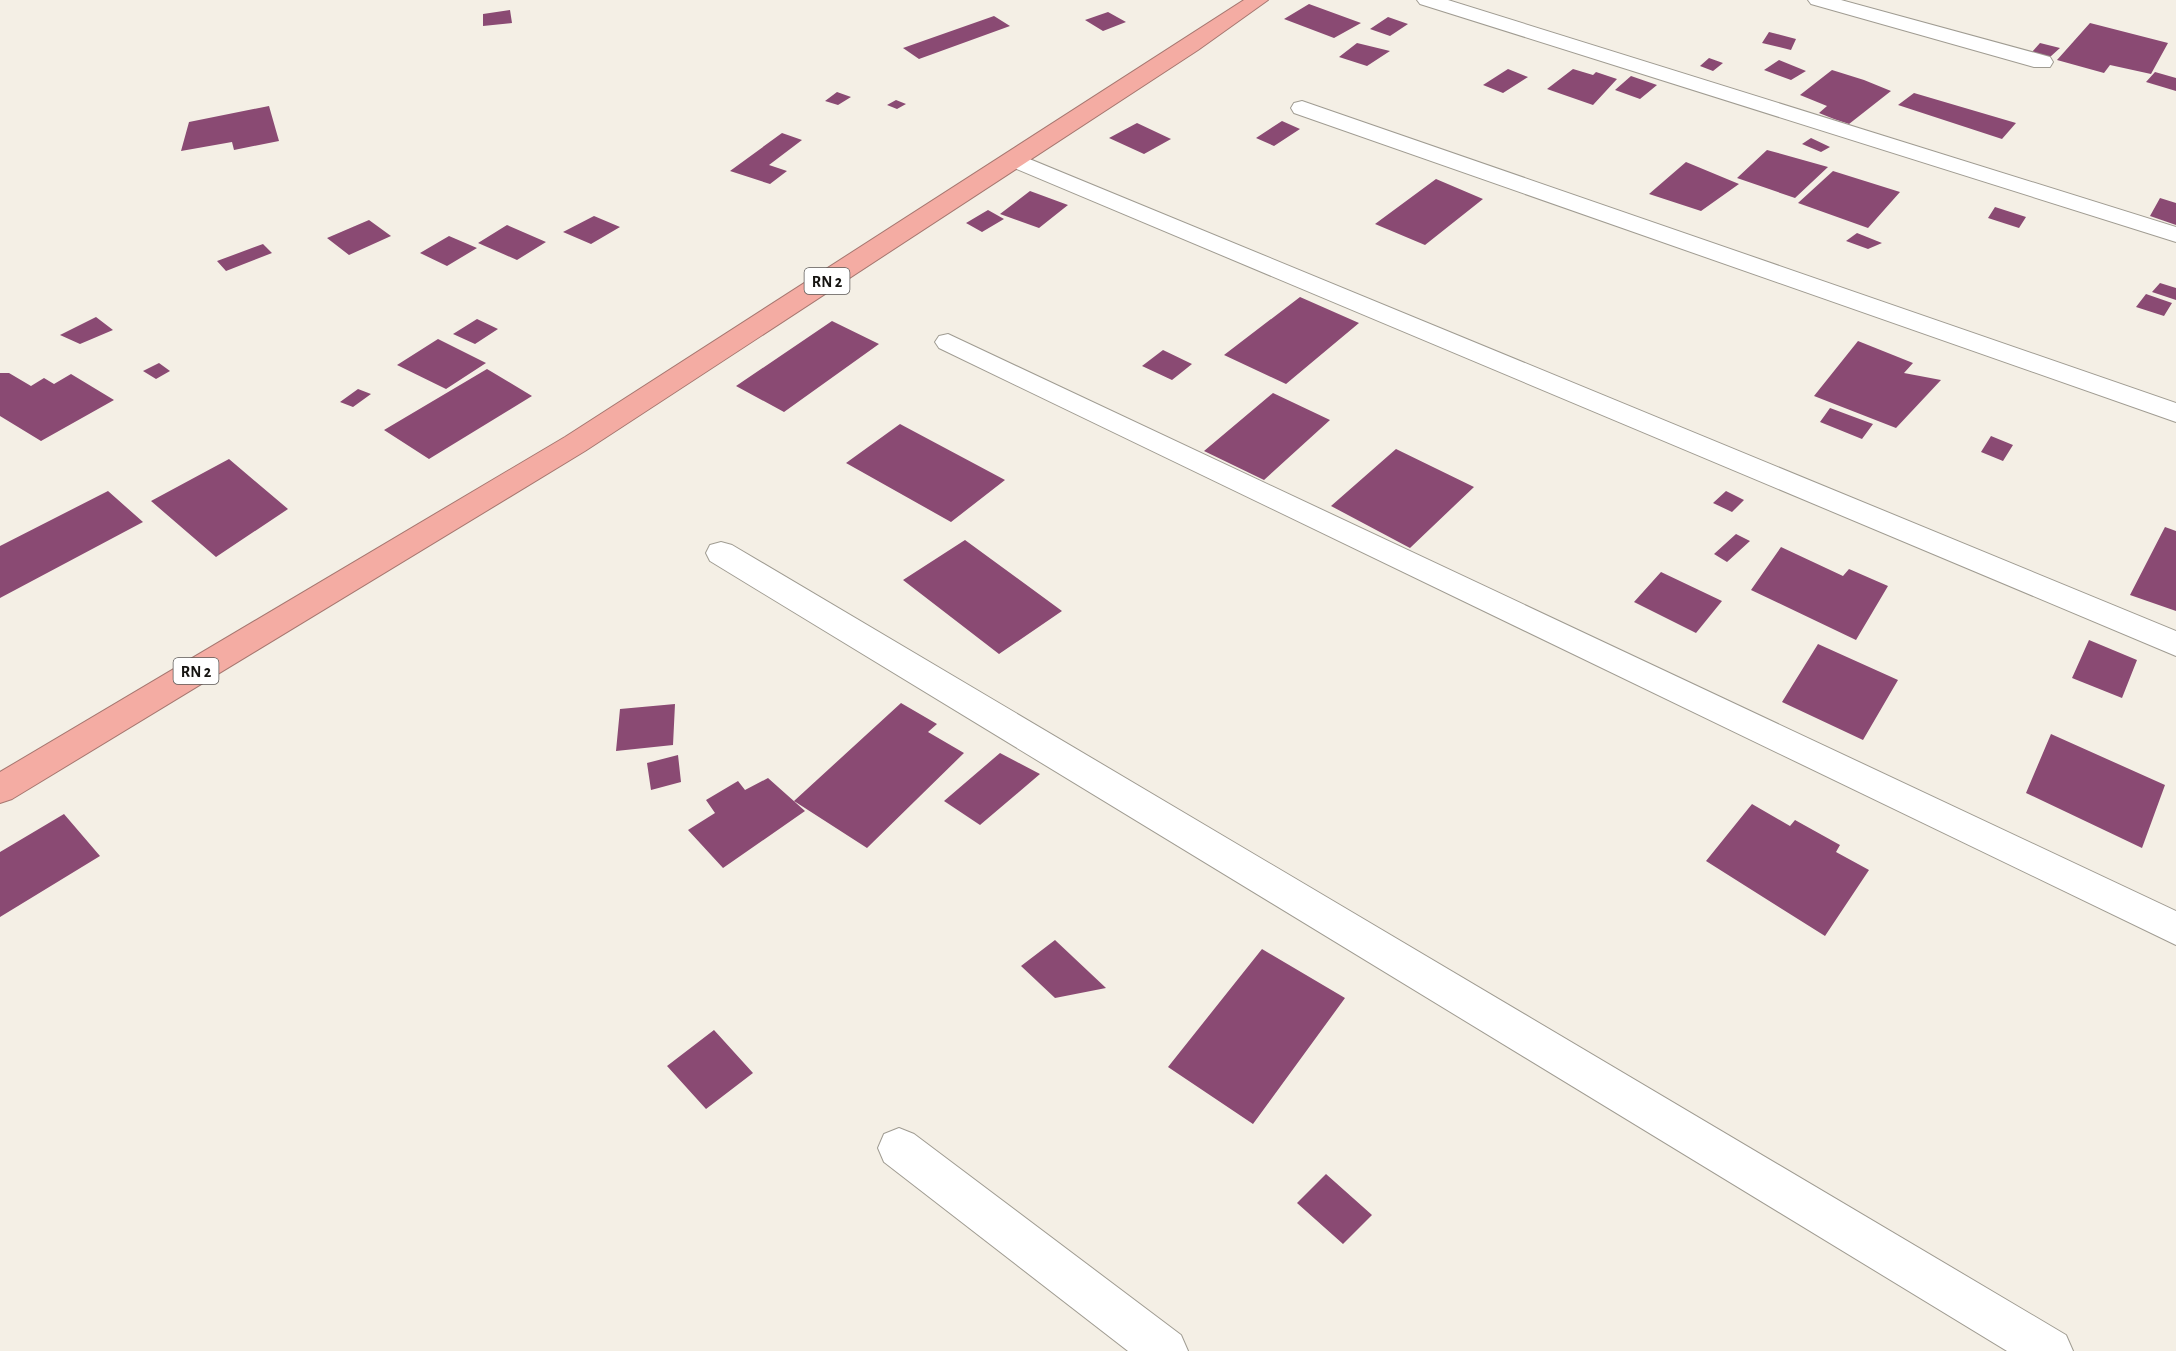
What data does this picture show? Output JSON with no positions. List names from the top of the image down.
{
  "streets": {
    "highway": ["RN 2"]
  }
}
